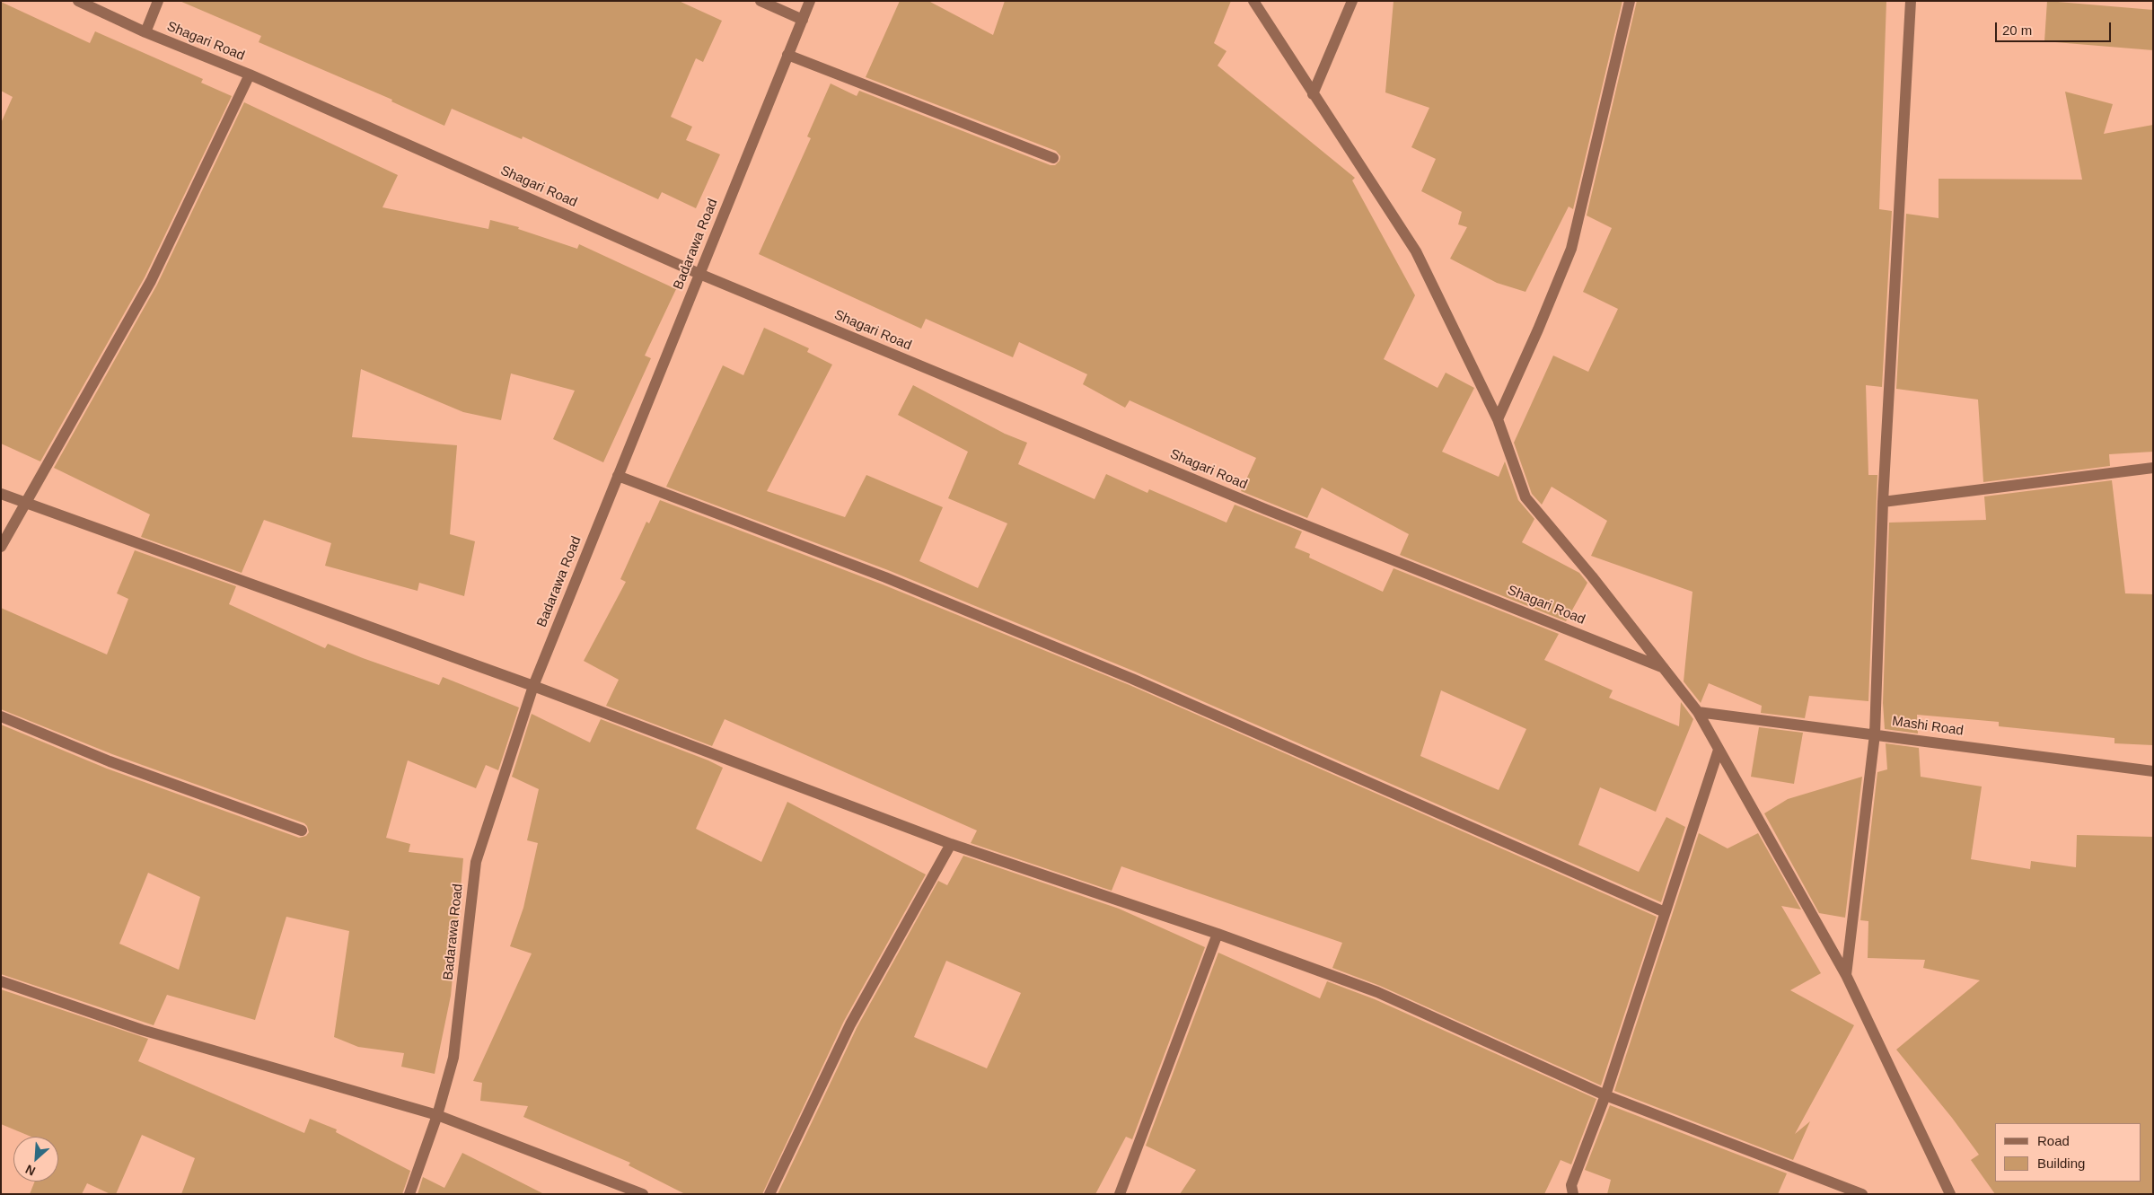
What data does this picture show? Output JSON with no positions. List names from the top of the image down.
{
  "streets": {
    "street": ["Shagari Road", "Badarawa Road", "Mashi Road"]
  },
  "crossings": [
    ["Shagari Road", "Badarawa Road"]
  ],
  "legend": ["Road", "Building"],
  "scale_bar": "20 m",
  "north": "bottom left"
}
